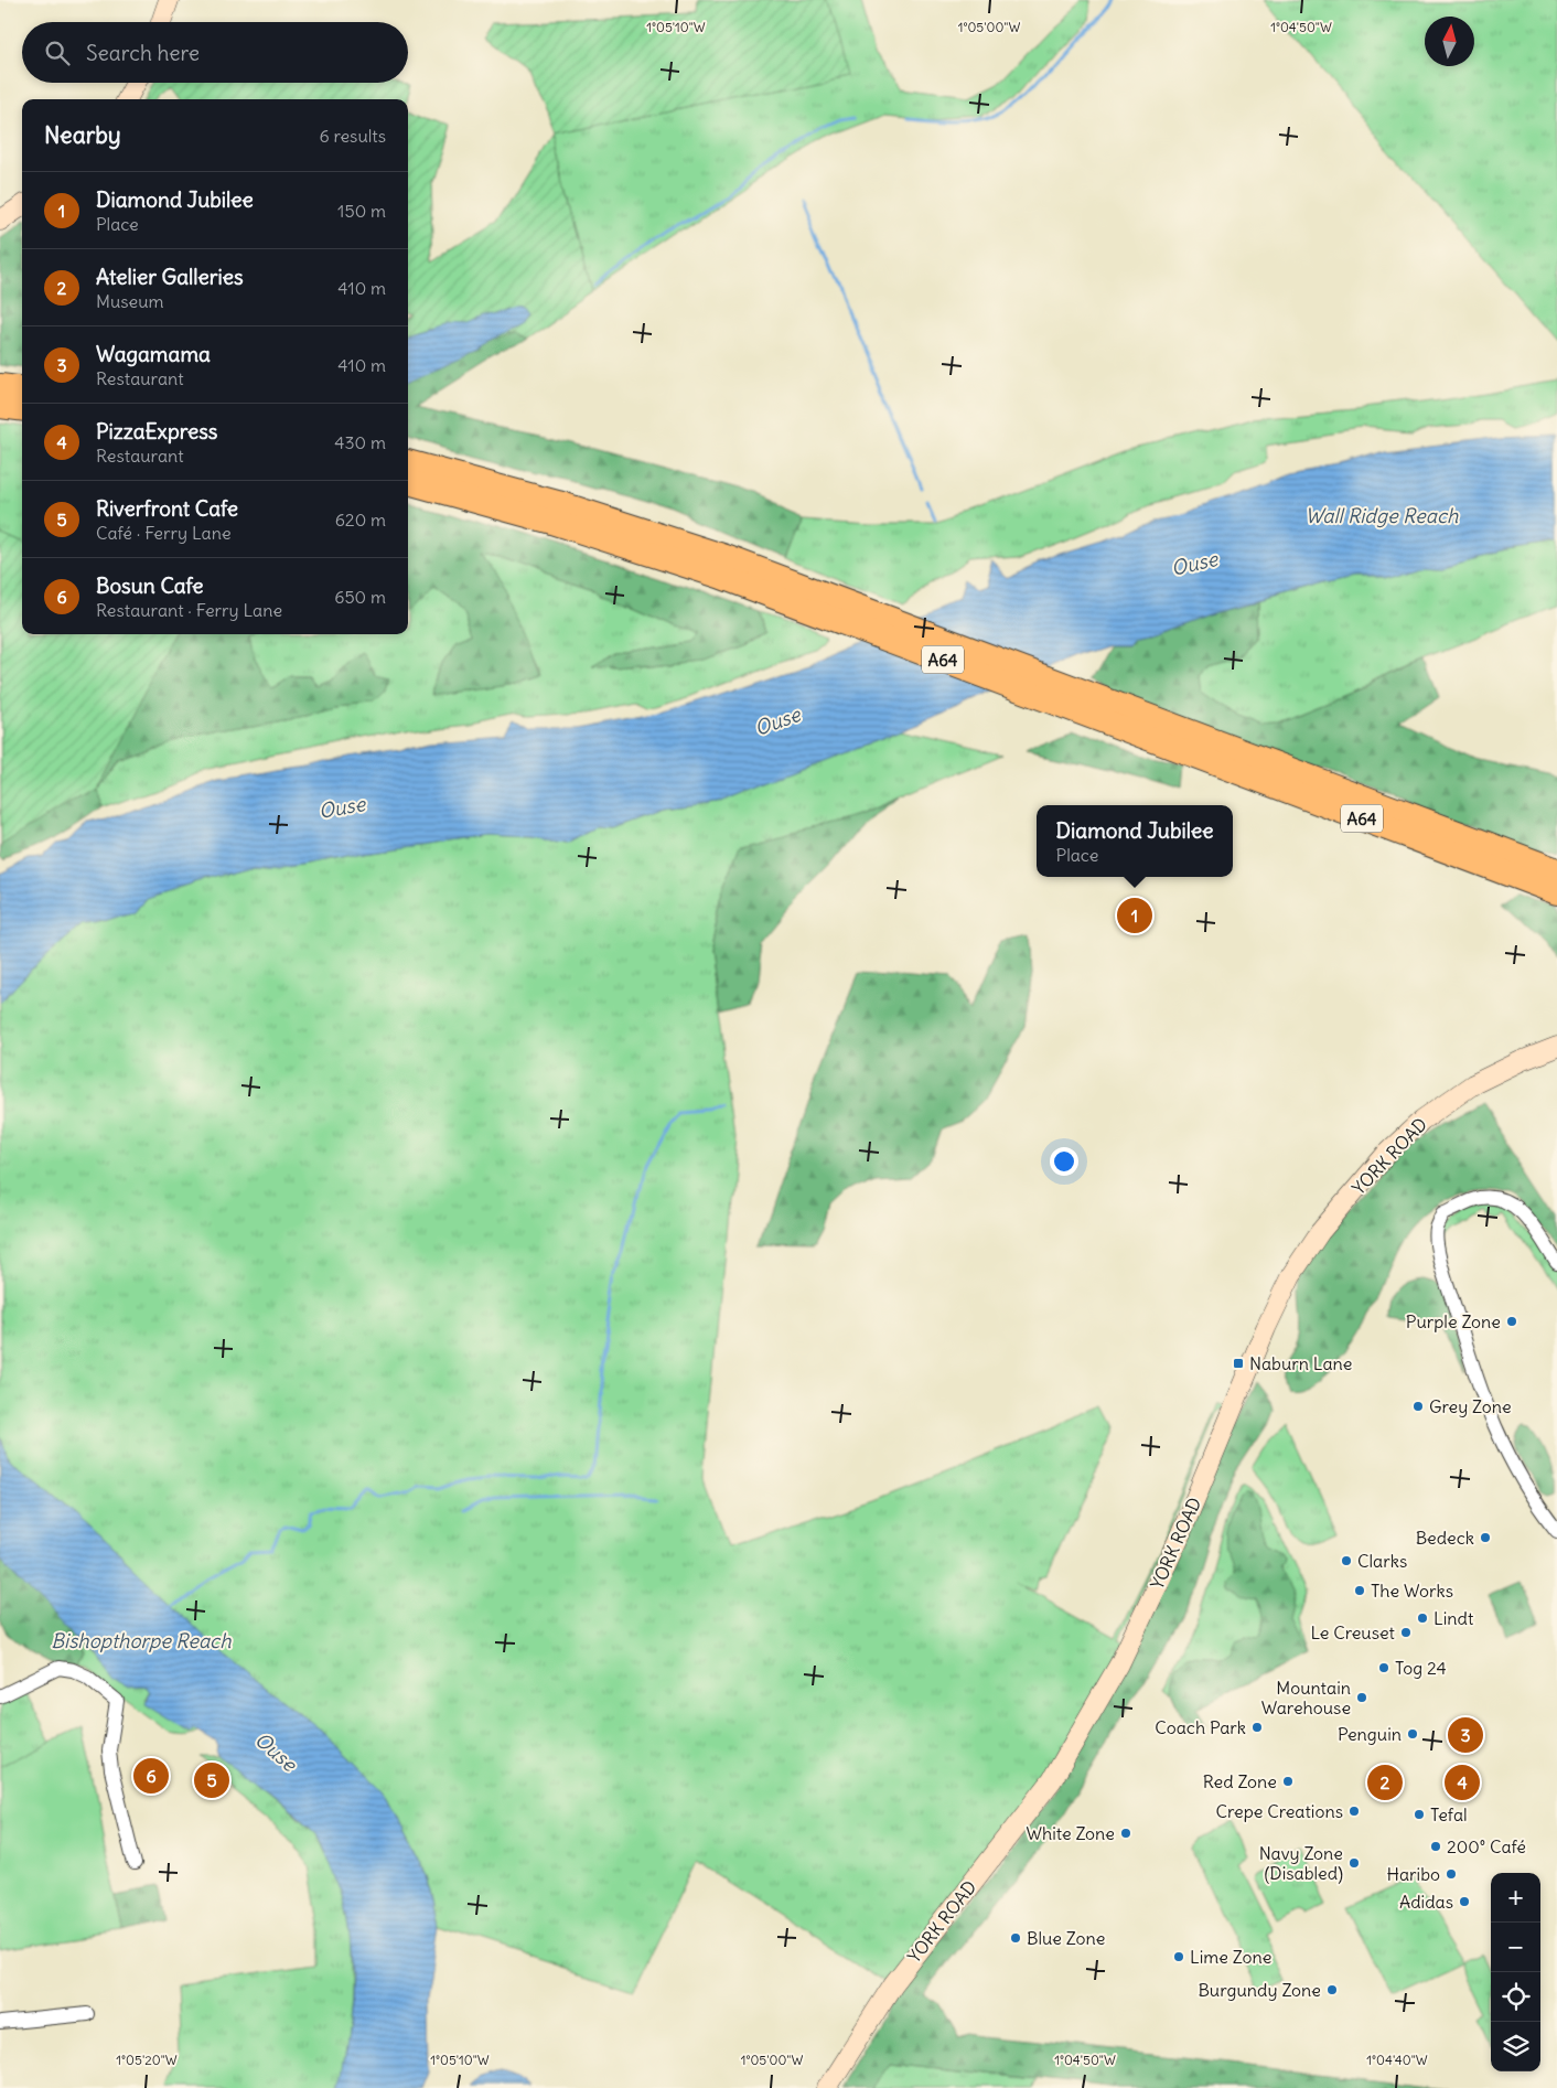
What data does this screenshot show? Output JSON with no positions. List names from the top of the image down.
{
  "streets": {
    "highway": ["A64"],
    "main road": ["YORK ROAD"]
  },
  "water": ["Wall Ridge Reach", "Ouse", "Bishopthorpe Reach"],
  "places": {
    "other": [
      "Purple Zone",
      "Grey Zone",
      "Bedeck",
      "Clarks",
      "The Works",
      "Lindt",
      "Le Creuset",
      "Tog 24",
      "Mountain Warehouse",
      "Coach Park",
      "Penguin",
      "Red Zone",
      "Crepe Creations",
      "Tefal",
      "White Zone",
      "200° Café",
      "Navy Zone (Disabled)",
      "Haribo",
      "Adidas",
      "Blue Zone",
      "Lime Zone",
      "Burgundy Zone"
    ],
    "transit": ["Naburn Lane"]
  },
  "north": "top",
  "page": {
    "search": "Search here",
    "heading": ["Nearby", "6 results"],
    "list": [
      {
        "mark": "1",
        "name": "Diamond Jubilee",
        "note": "Place",
        "value": "150 m"
      },
      {
        "mark": "2",
        "name": "Atelier Galleries",
        "note": "Museum",
        "value": "410 m"
      },
      {
        "mark": "3",
        "name": "Wagamama",
        "note": "Restaurant",
        "value": "410 m"
      },
      {
        "mark": "4",
        "name": "PizzaExpress",
        "note": "Restaurant",
        "value": "430 m"
      },
      {
        "mark": "5",
        "name": "Riverfront Cafe",
        "note": "Café · Ferry Lane",
        "value": "620 m"
      },
      {
        "mark": "6",
        "name": "Bosun Cafe",
        "note": "Restaurant · Ferry Lane",
        "value": "650 m"
      }
    ],
    "popup": ["Diamond Jubilee", "Place"],
    "pins": [
      "1",
      "3",
      "6",
      "5",
      "2",
      "4"
    ],
    "map_buttons": ["+", "−"]
  },
  "coordinates": [
    "1°05'10\"W",
    "1°05'00\"W",
    "1°04'50\"W",
    "1°05'20\"W",
    "1°04'40\"W"
  ]
}
